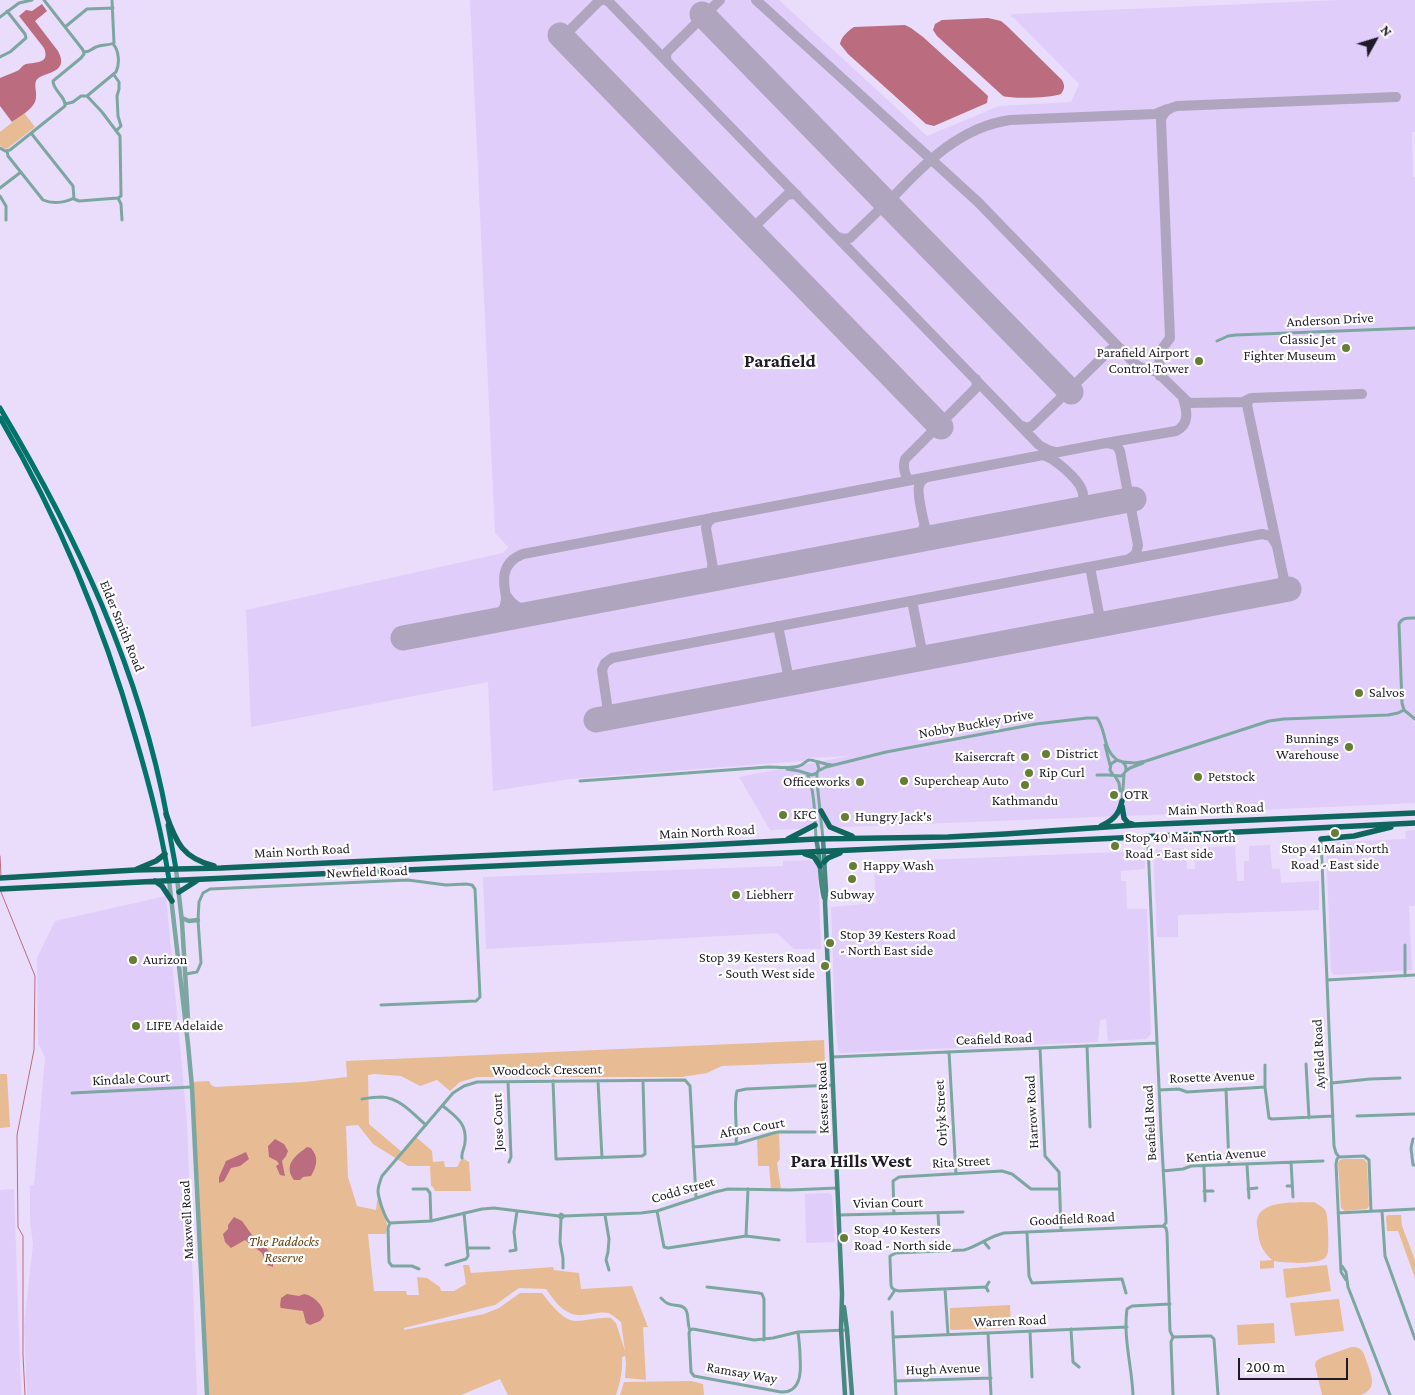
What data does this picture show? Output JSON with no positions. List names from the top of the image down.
{
  "streets": {
    "highway": ["Main North Road"],
    "main road": ["Elder Smith Road", "Kesters Road"],
    "street": [
      "Anderson Drive",
      "Nobby Buckley Drive",
      "Newfield Road",
      "Ceafield Road",
      "Ayfield Road",
      "Woodcock Crescent",
      "Rosette Avenue",
      "Kindale Court",
      "Harrow Road",
      "Orlyk Street",
      "Jose Court",
      "Beafield Road",
      "Afton Court",
      "Kentia Avenue",
      "Rita Street",
      "Codd Street",
      "Vivian Court",
      "Goodfield Road",
      "Maxwell Road",
      "Warren Road",
      "Hugh Avenue",
      "Ramsay Way"
    ]
  },
  "crossings": [
    ["Elder Smith Road", "Main North Road"],
    ["Elder Smith Road", "Maxwell Road"],
    ["Nobby Buckley Drive", "Kesters Road"],
    ["Main North Road", "Kesters Road"],
    ["Main North Road", "Maxwell Road"],
    ["Newfield Road", "Maxwell Road"],
    ["Ceafield Road", "Kesters Road"],
    ["Ceafield Road", "Harrow Road"],
    ["Ceafield Road", "Orlyk Street"],
    ["Ceafield Road", "Beafield Road"],
    ["Woodcock Crescent", "Jose Court"],
    ["Woodcock Crescent", "Afton Court"],
    ["Woodcock Crescent", "Codd Street"],
    ["Rosette Avenue", "Beafield Road"],
    ["Kindale Court", "Maxwell Road"],
    ["Kesters Road", "Codd Street"],
    ["Kesters Road", "Vivian Court"],
    ["Harrow Road", "Rita Street"],
    ["Harrow Road", "Goodfield Road"],
    ["Orlyk Street", "Rita Street"],
    ["Beafield Road", "Kentia Avenue"],
    ["Beafield Road", "Goodfield Road"],
    ["Rita Street", "Vivian Court"]
  ],
  "districts": ["Parafield", "Para Hills West"],
  "parks": ["The Paddocks Reserve"],
  "places": [
    "Classic Jet Fighter Museum",
    "Parafield Airport Control Tower",
    "Salvos",
    "Bunnings Warehouse",
    "District",
    "Kaisercraft",
    "Rip Curl",
    "Petstock",
    "Supercheap Auto",
    "Officeworks",
    "Kathmandu",
    "OTR",
    "KFC",
    "Hungry Jack's",
    "Stop 41 Main North Road - East side",
    "Stop 40 Main North Road - East side",
    "Happy Wash",
    "Subway",
    "Liebherr",
    "Stop 39 Kesters Road - North East side",
    "Aurizon",
    "Stop 39 Kesters Road - South West side",
    "LIFE Adelaide",
    "Stop 40 Kesters Road - North side"
  ],
  "scale_bar": "200 m",
  "north": "top right"
}
